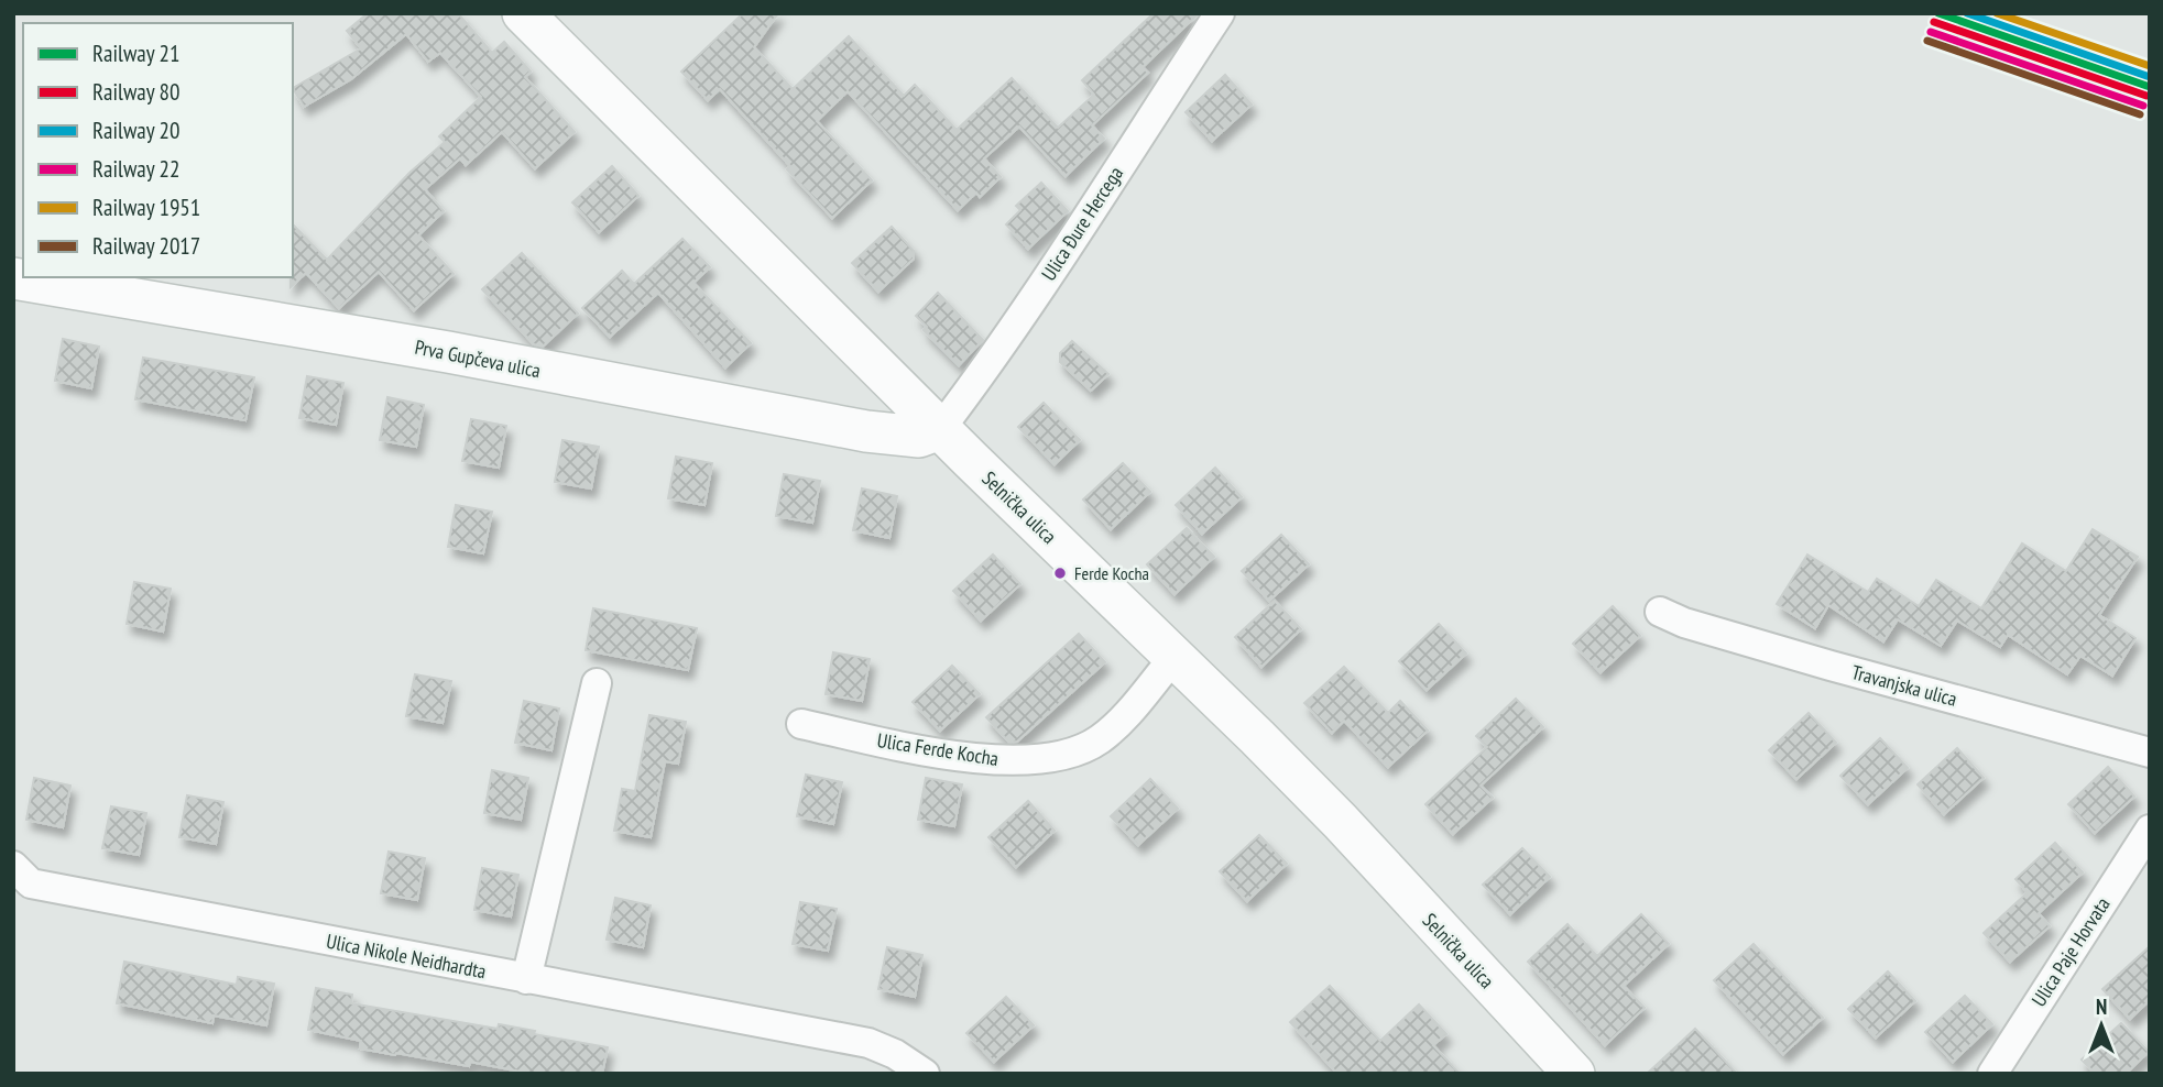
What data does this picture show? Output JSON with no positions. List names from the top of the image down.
{
  "streets": {
    "street": [
      "Ulica Đure Hercega",
      "Prva Gupčeva ulica",
      "Selnička ulica",
      "Travanjska ulica",
      "Ulica Ferde Kocha",
      "Ulica Paje Horvata",
      "Ulica Nikole Neidhardta"
    ]
  },
  "crossings": [
    ["Ulica Đure Hercega", "Prva Gupčeva ulica"],
    ["Ulica Đure Hercega", "Selnička ulica"],
    ["Prva Gupčeva ulica", "Selnička ulica"],
    ["Selnička ulica", "Ulica Ferde Kocha"]
  ],
  "places": ["Ferde Kocha"],
  "lines": [
    "rail line 21",
    "rail line 20",
    "rail line 1951",
    "rail line 80",
    "rail line 22",
    "rail line 2017"
  ],
  "legend": [
    "Railway 21",
    "Railway 80",
    "Railway 20",
    "Railway 22",
    "Railway 1951",
    "Railway 2017"
  ],
  "north": "top"
}
